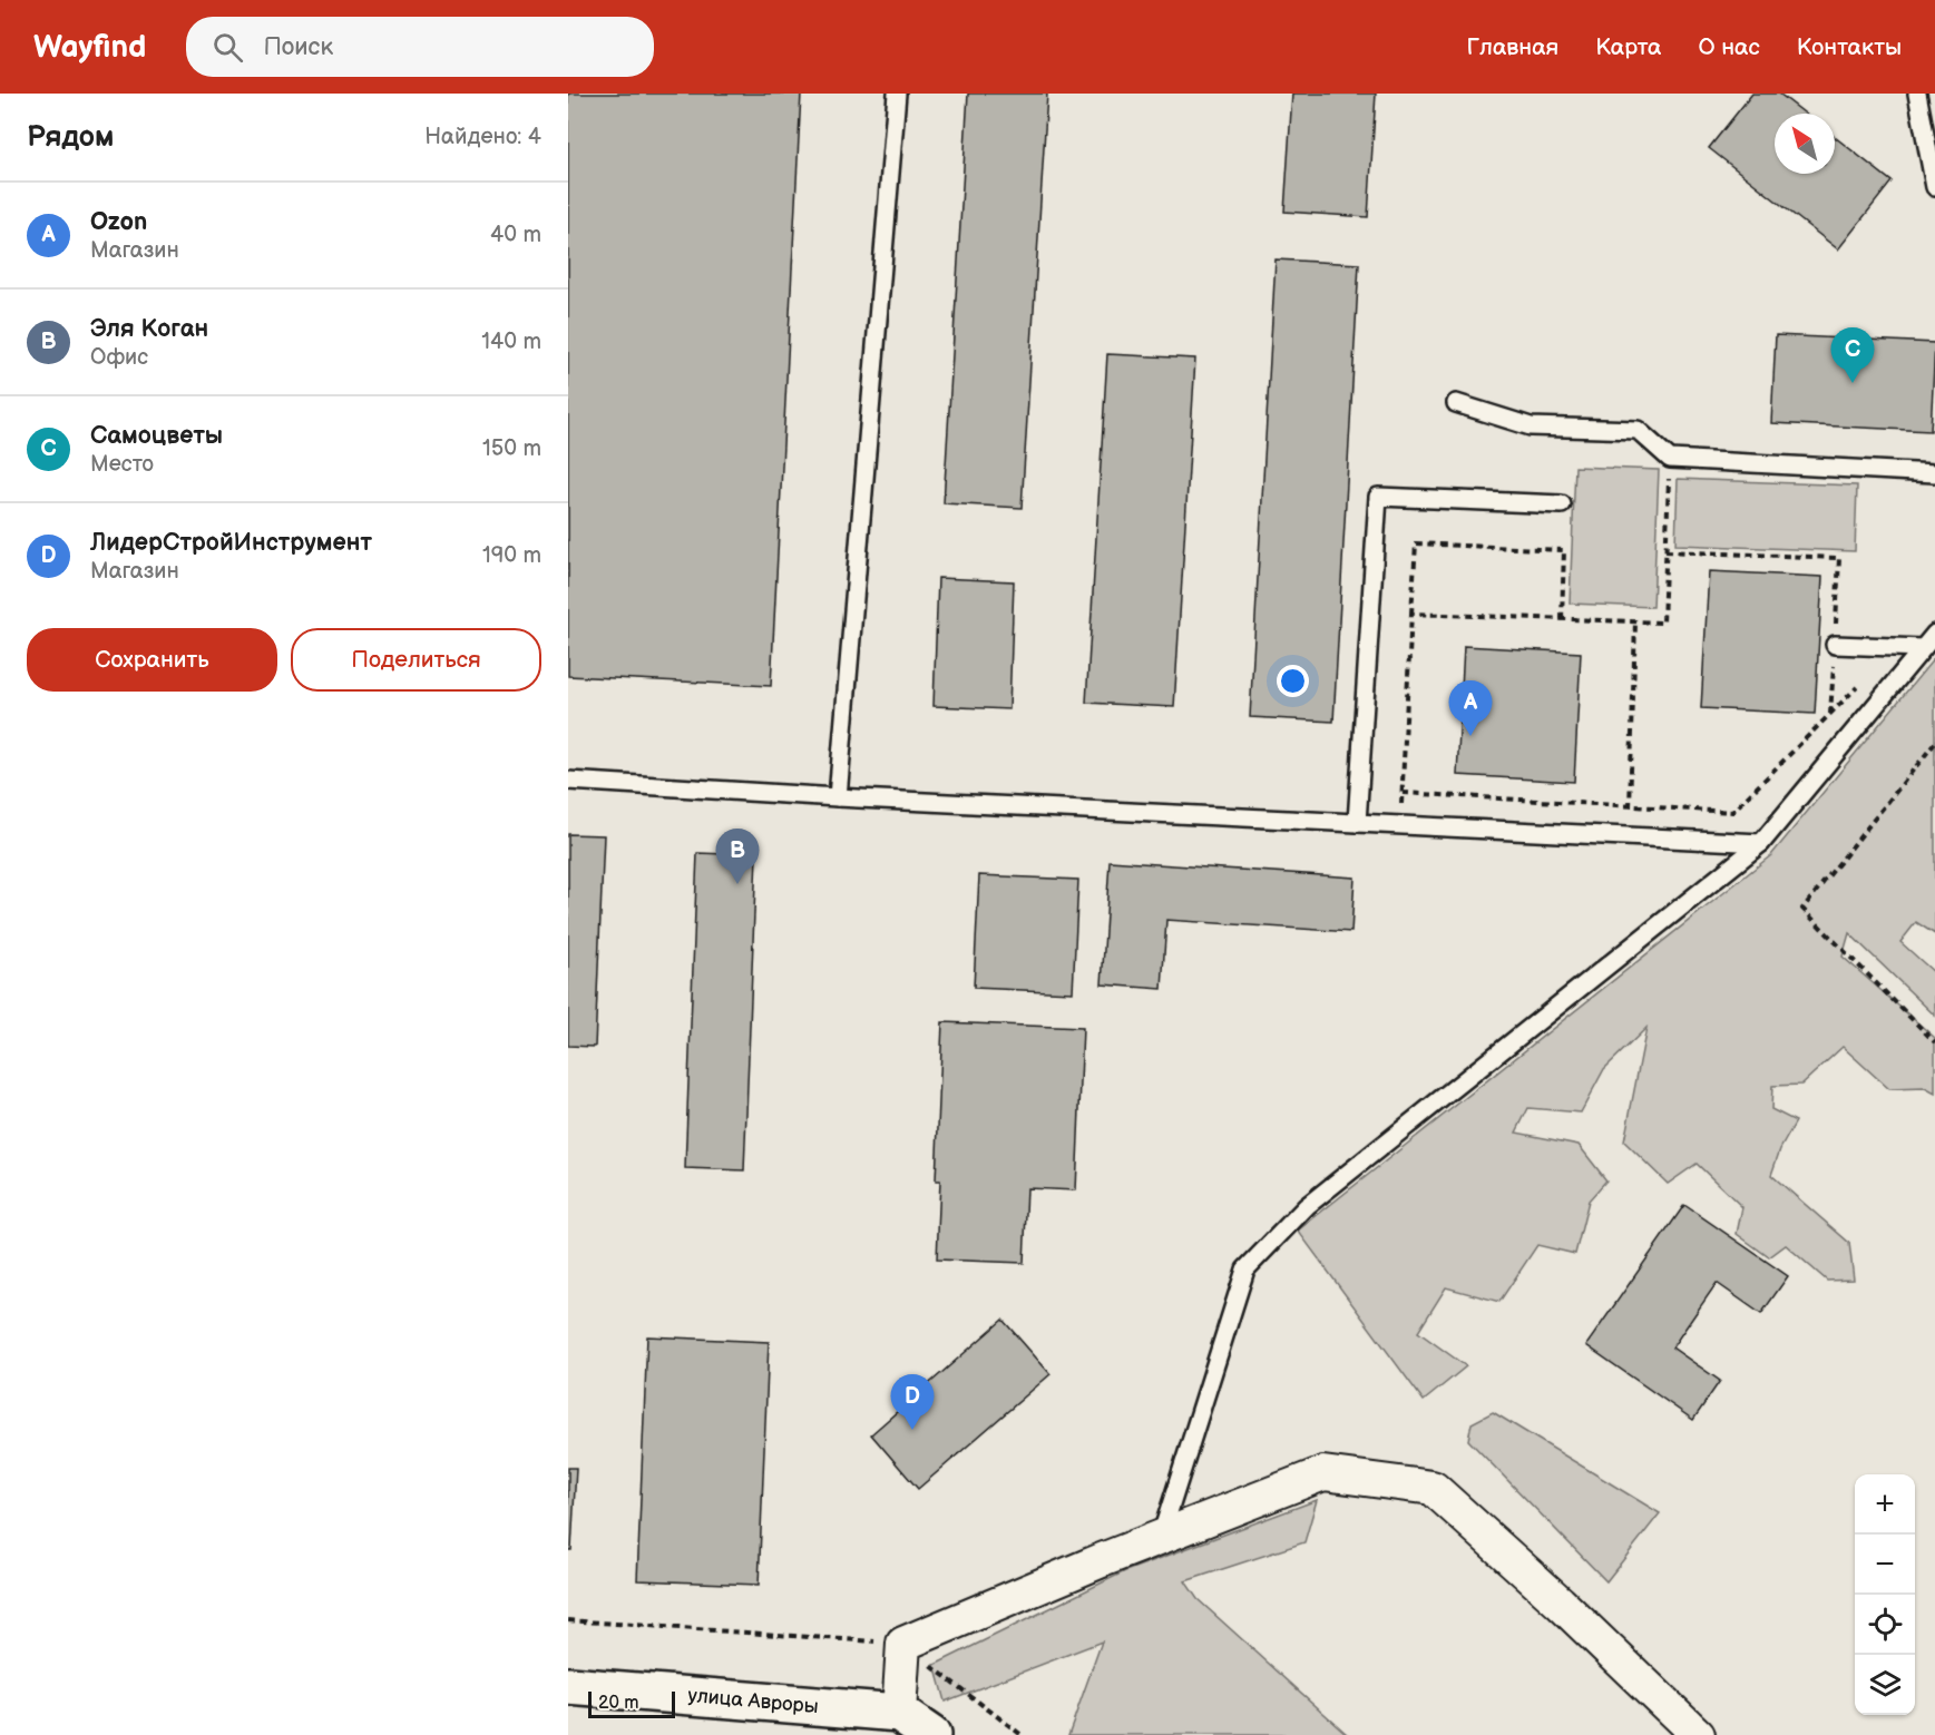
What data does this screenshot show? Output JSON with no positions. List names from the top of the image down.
{
  "streets": {
    "street": ["улица Авроры"]
  },
  "scale_bar": "20 m",
  "north": "top left",
  "page": {
    "header": "Wayfind",
    "search": "Поиск",
    "nav": [
      "Главная",
      "Карта",
      "О нас",
      "Контакты"
    ],
    "heading": ["Рядом", "Найдено: 4"],
    "list": [
      {
        "mark": "A",
        "name": "Ozon",
        "note": "Магазин",
        "value": "40 m"
      },
      {
        "mark": "B",
        "name": "Эля Коган",
        "note": "Офис",
        "value": "140 m"
      },
      {
        "mark": "C",
        "name": "Самоцветы",
        "note": "Место",
        "value": "150 m"
      },
      {
        "mark": "D",
        "name": "ЛидерСтройИнструмент",
        "note": "Магазин",
        "value": "190 m"
      }
    ],
    "pins": [
      "C",
      "A",
      "B",
      "D"
    ],
    "buttons": ["Сохранить", "Поделиться"],
    "map_buttons": ["+", "−"],
    "scale": "20 m"
  }
}
